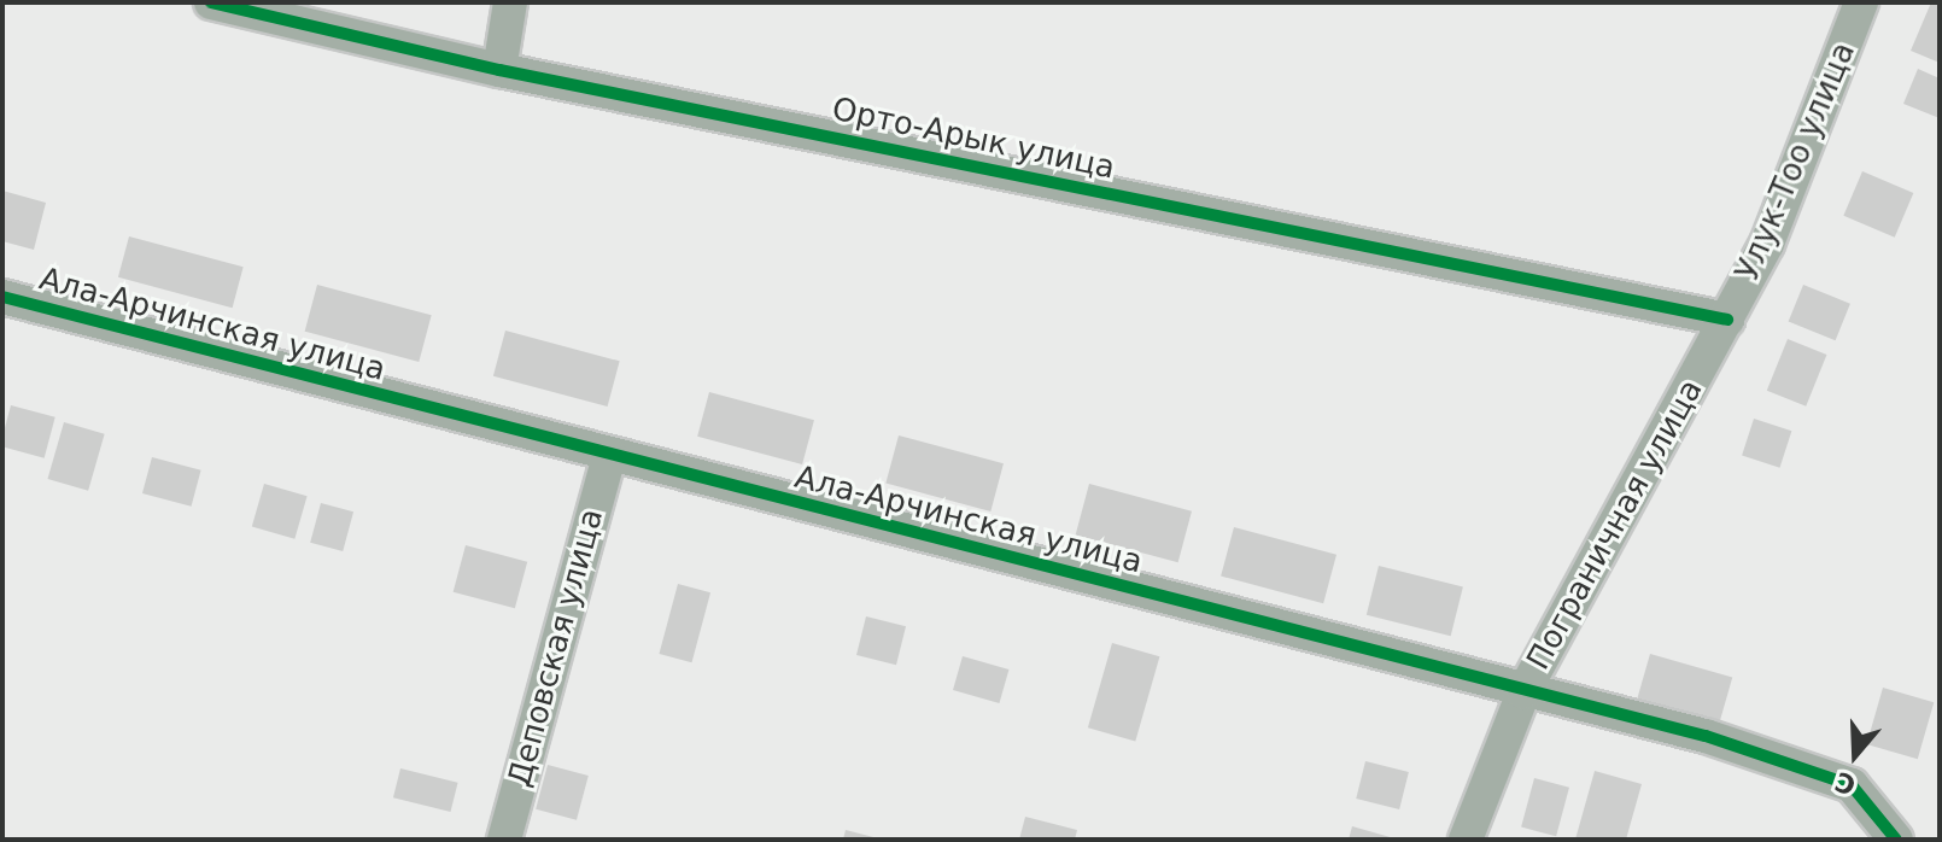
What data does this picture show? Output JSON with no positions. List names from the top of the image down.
{
  "streets": {
    "street": [
      "Орто-Арык улица",
      "Улук-Тоо улица",
      "Ала-Арчинская улица",
      "Пограничная улица",
      "Деповская улица"
    ]
  },
  "crossings": [
    ["Орто-Арык улица", "Улук-Тоо улица"],
    ["Орто-Арык улица", "Пограничная улица"],
    ["Улук-Тоо улица", "Пограничная улица"],
    ["Ала-Арчинская улица", "Пограничная улица"],
    ["Ала-Арчинская улица", "Деповская улица"]
  ],
  "north": "bottom"
}
